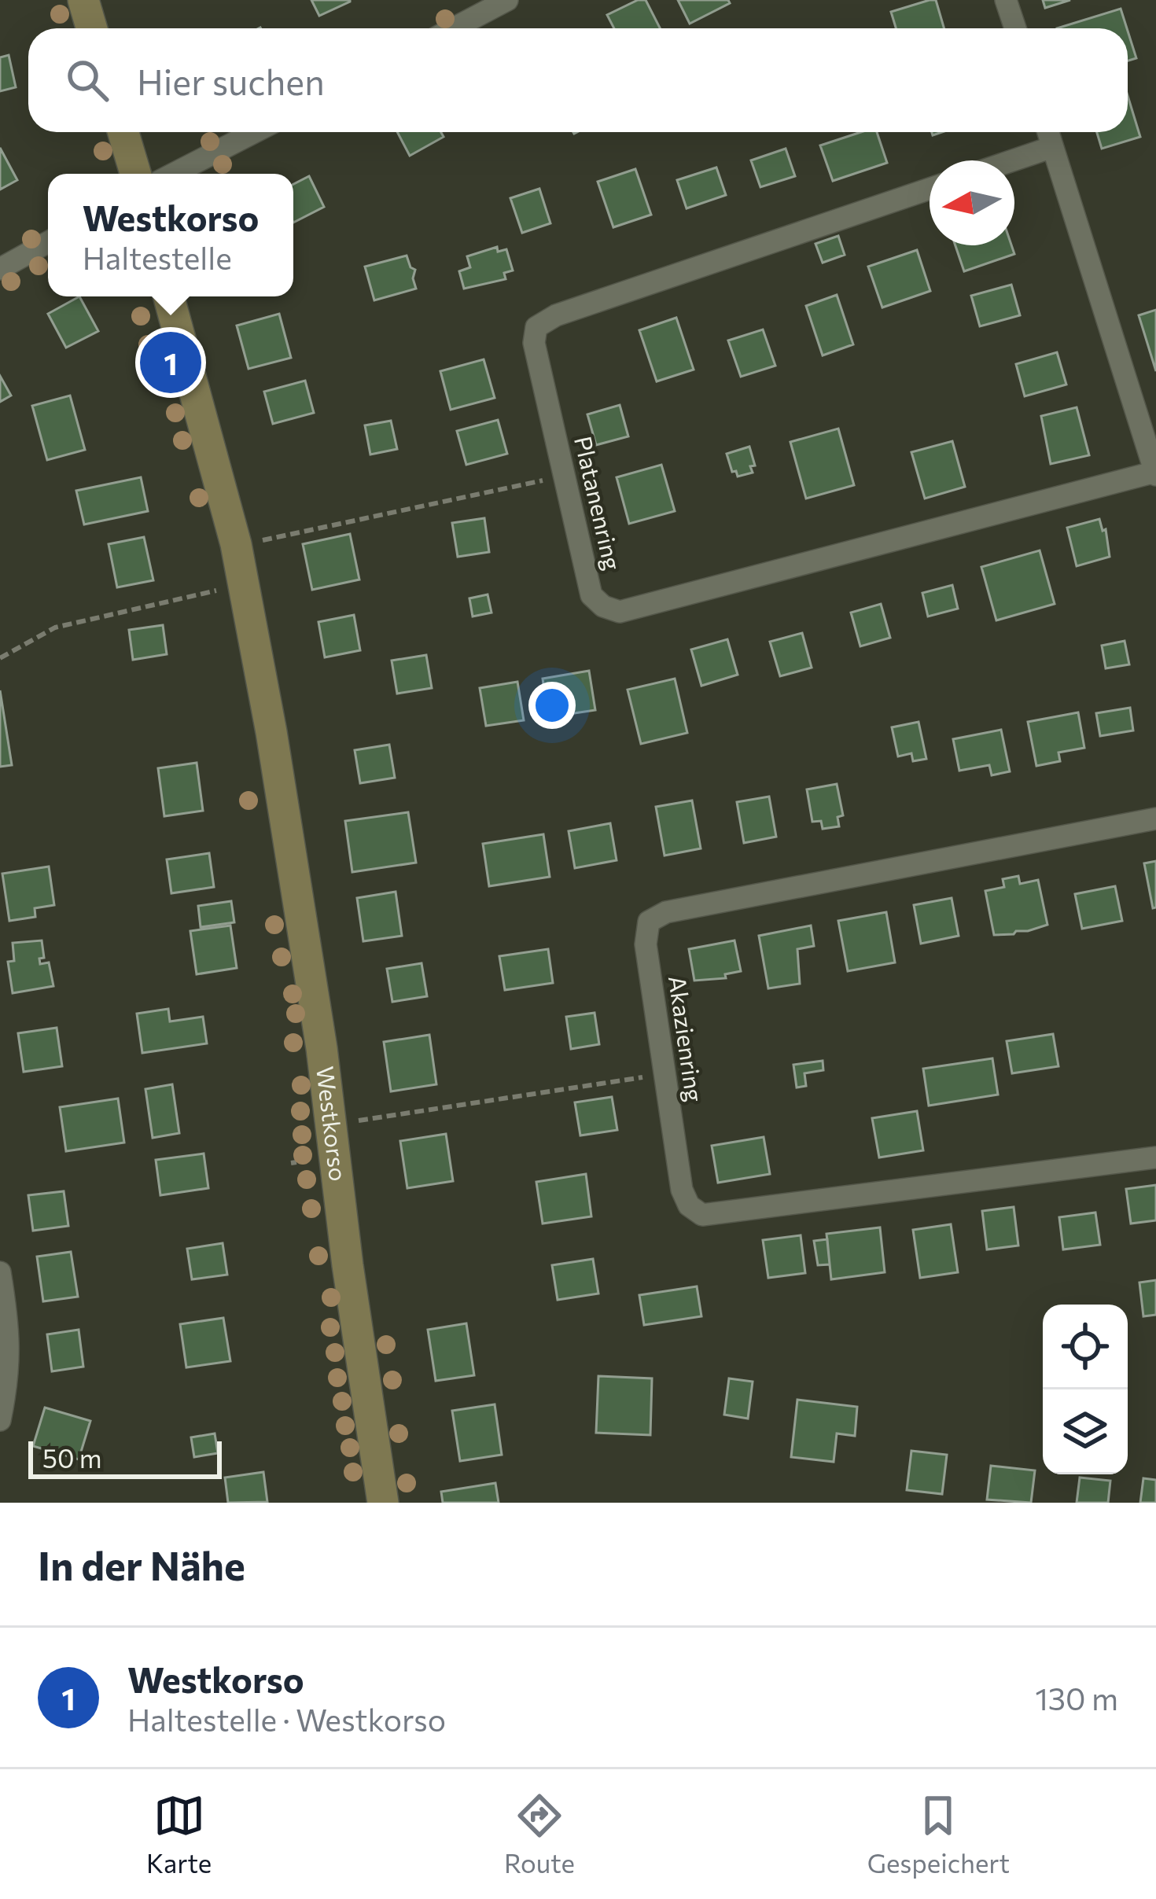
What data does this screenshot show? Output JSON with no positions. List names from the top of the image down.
{
  "streets": {
    "street": ["Platanenring", "Akazienring", "Westkorso"]
  },
  "scale_bar": "50 m",
  "north": "left",
  "page": {
    "search": "Hier suchen",
    "popup": ["Westkorso", "Haltestelle"],
    "pins": "1",
    "scale": "50 m",
    "heading": "In der Nähe",
    "list": [
      {
        "mark": "1",
        "name": "Westkorso",
        "note": "Haltestelle · Westkorso",
        "value": "130 m"
      }
    ],
    "nav": ["Karte", "Route", "Gespeichert"]
  }
}
